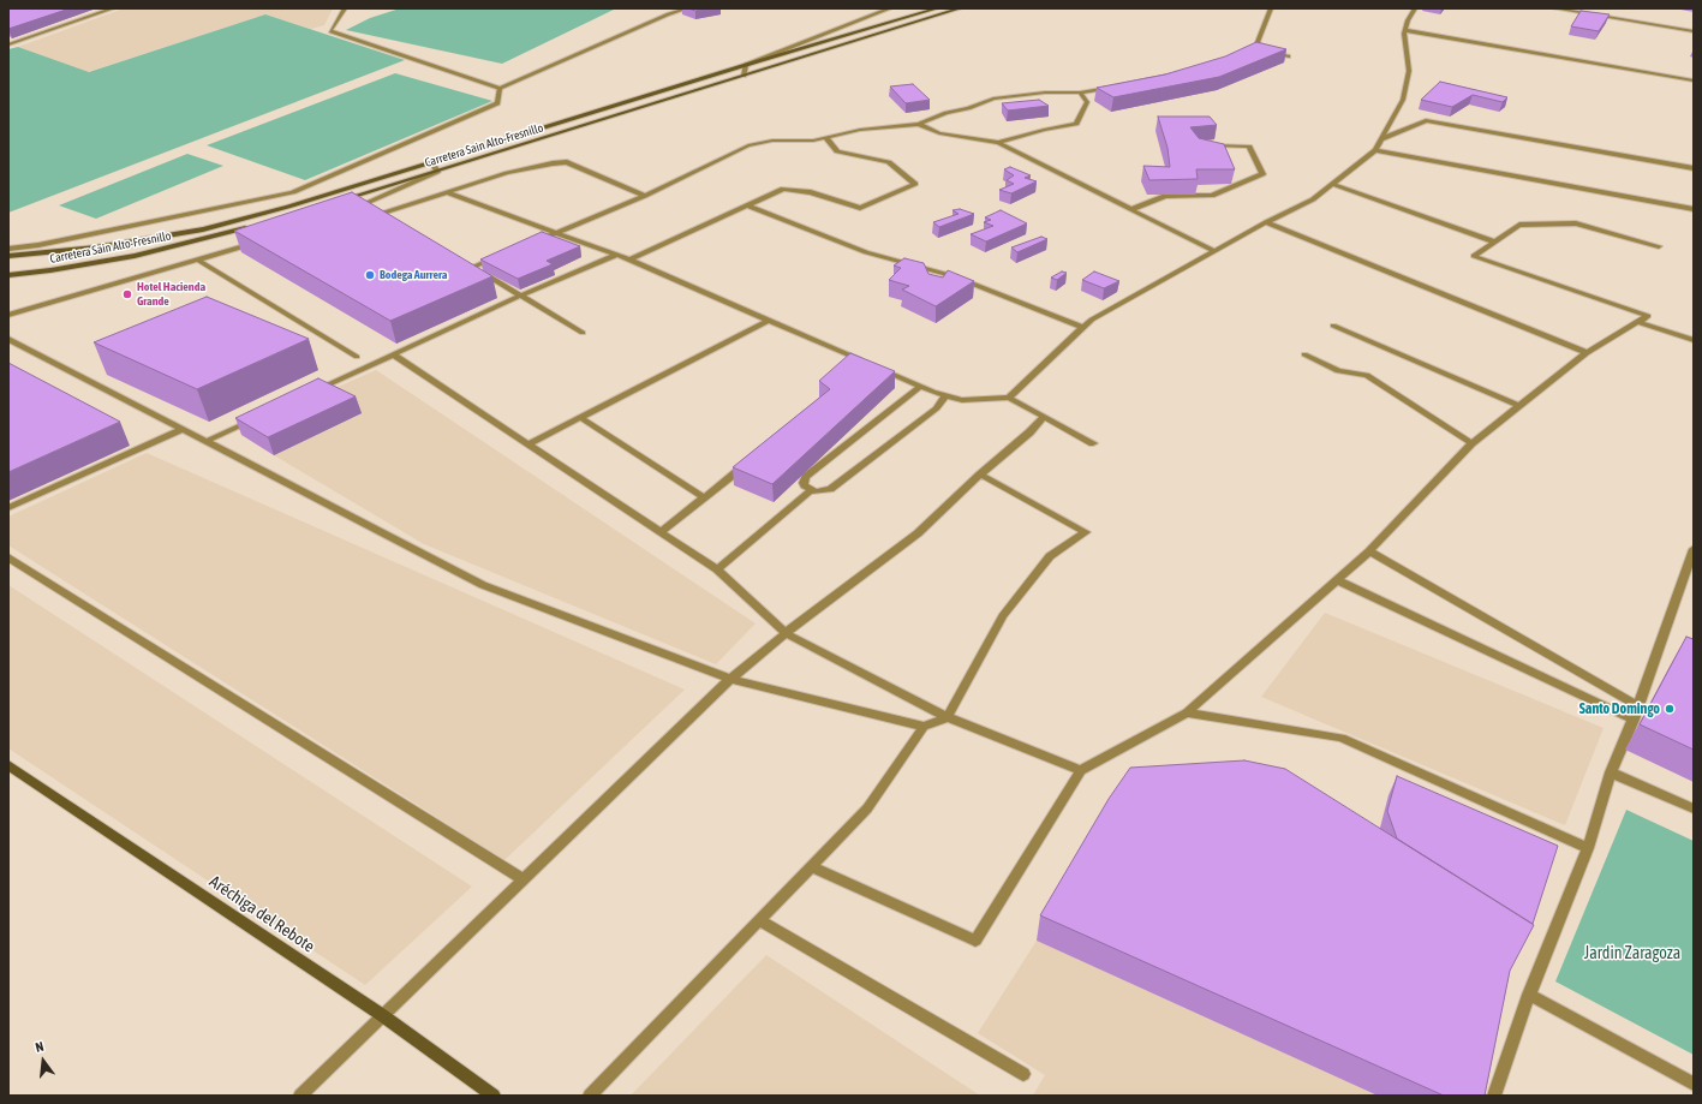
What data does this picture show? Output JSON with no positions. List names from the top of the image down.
{
  "streets": {
    "main road": ["Carretera Sain Alto-Fresnillo", "Aréchiga del Rebote"]
  },
  "parks": ["Jardin Zaragoza"],
  "places": ["Bodega Aurrera", "Hotel Hacienda Grande", "Santo Domingo"],
  "north": "top"
}
